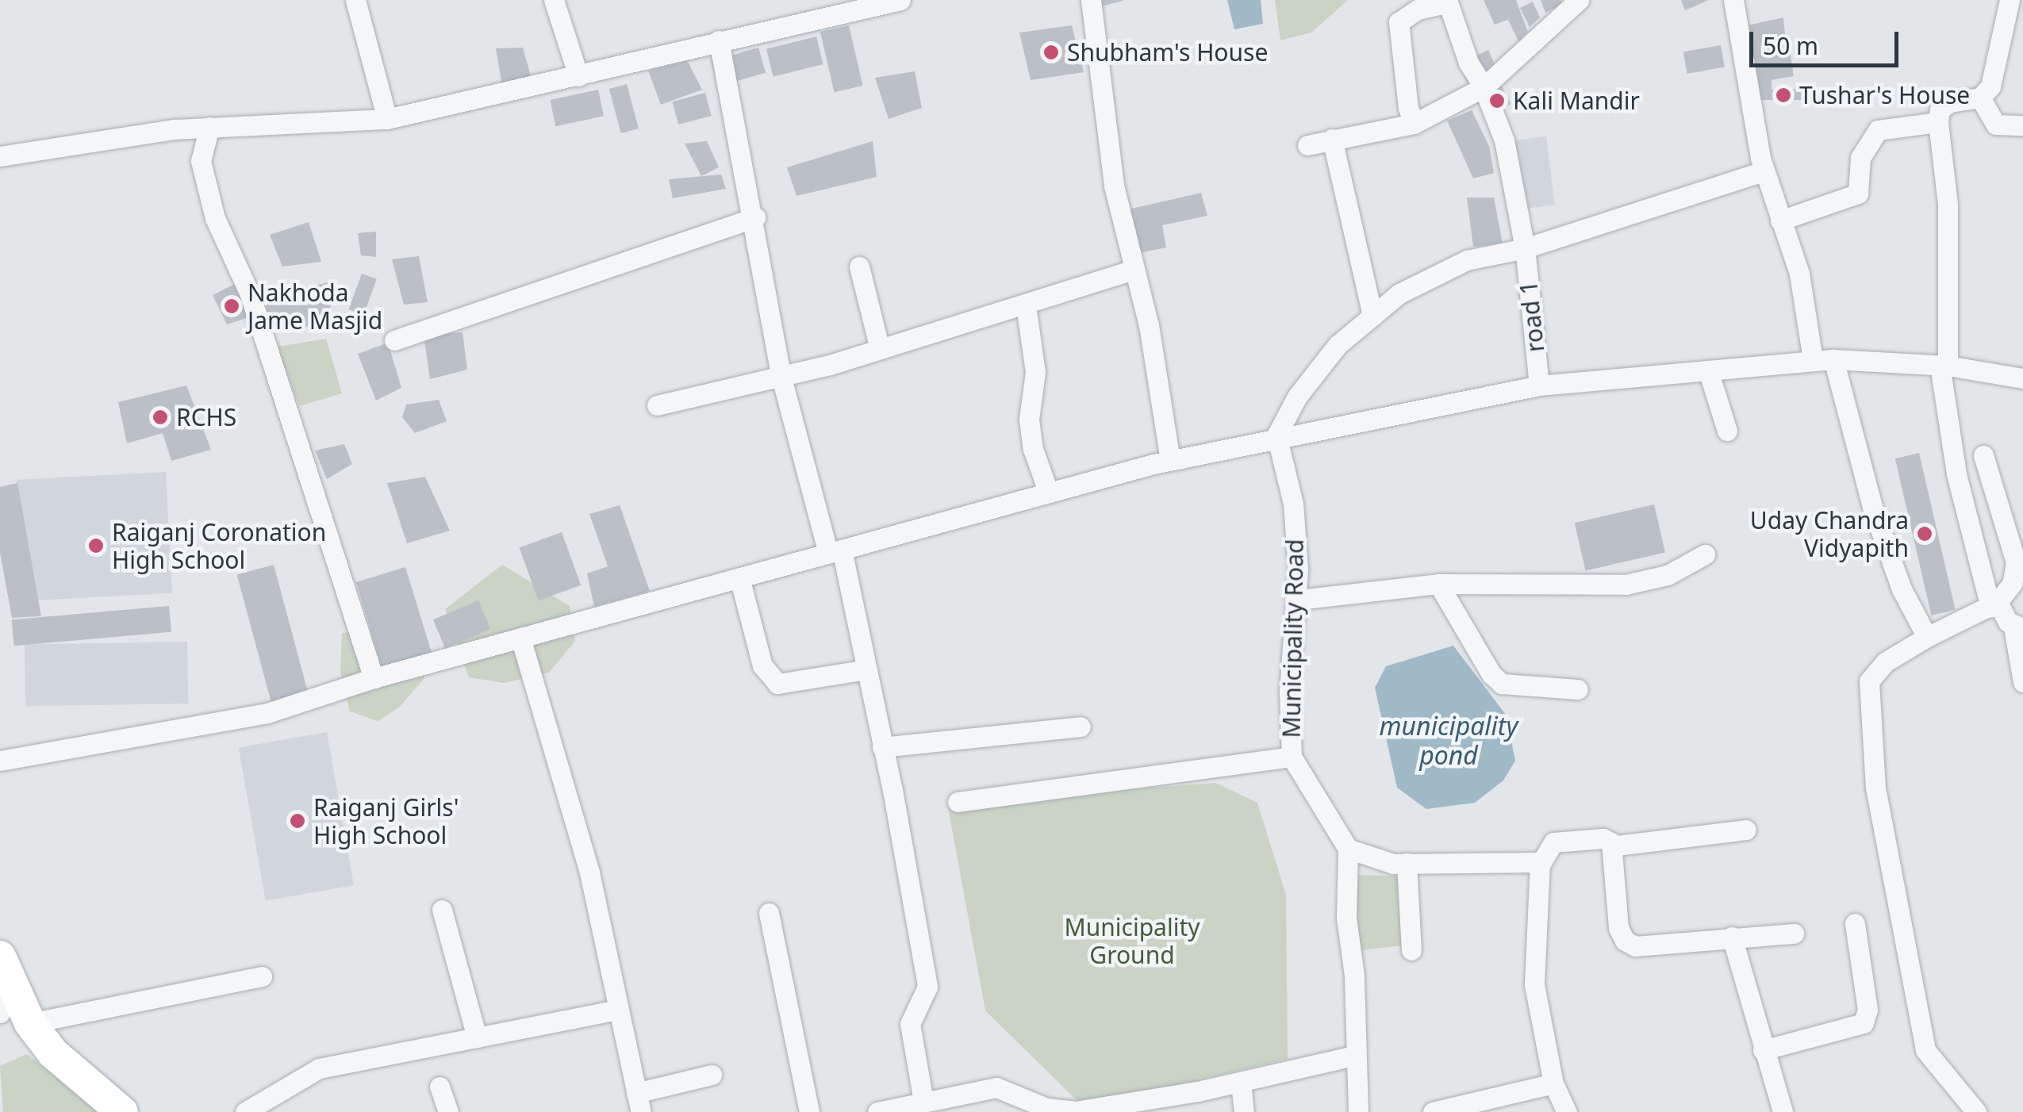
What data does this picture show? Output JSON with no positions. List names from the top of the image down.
{
  "streets": {
    "street": ["road 1", "Municipality Road"]
  },
  "water": ["municipality pond"],
  "parks": ["Municipality Ground"],
  "places": [
    "Shubham's House",
    "Tushar's House",
    "Kali Mandir",
    "Nakhoda Jame Masjid",
    "RCHS",
    "Uday Chandra Vidyapith",
    "Raiganj Coronation High School",
    "Raiganj Girls' High School"
  ],
  "scale_bar": "50 m"
}
